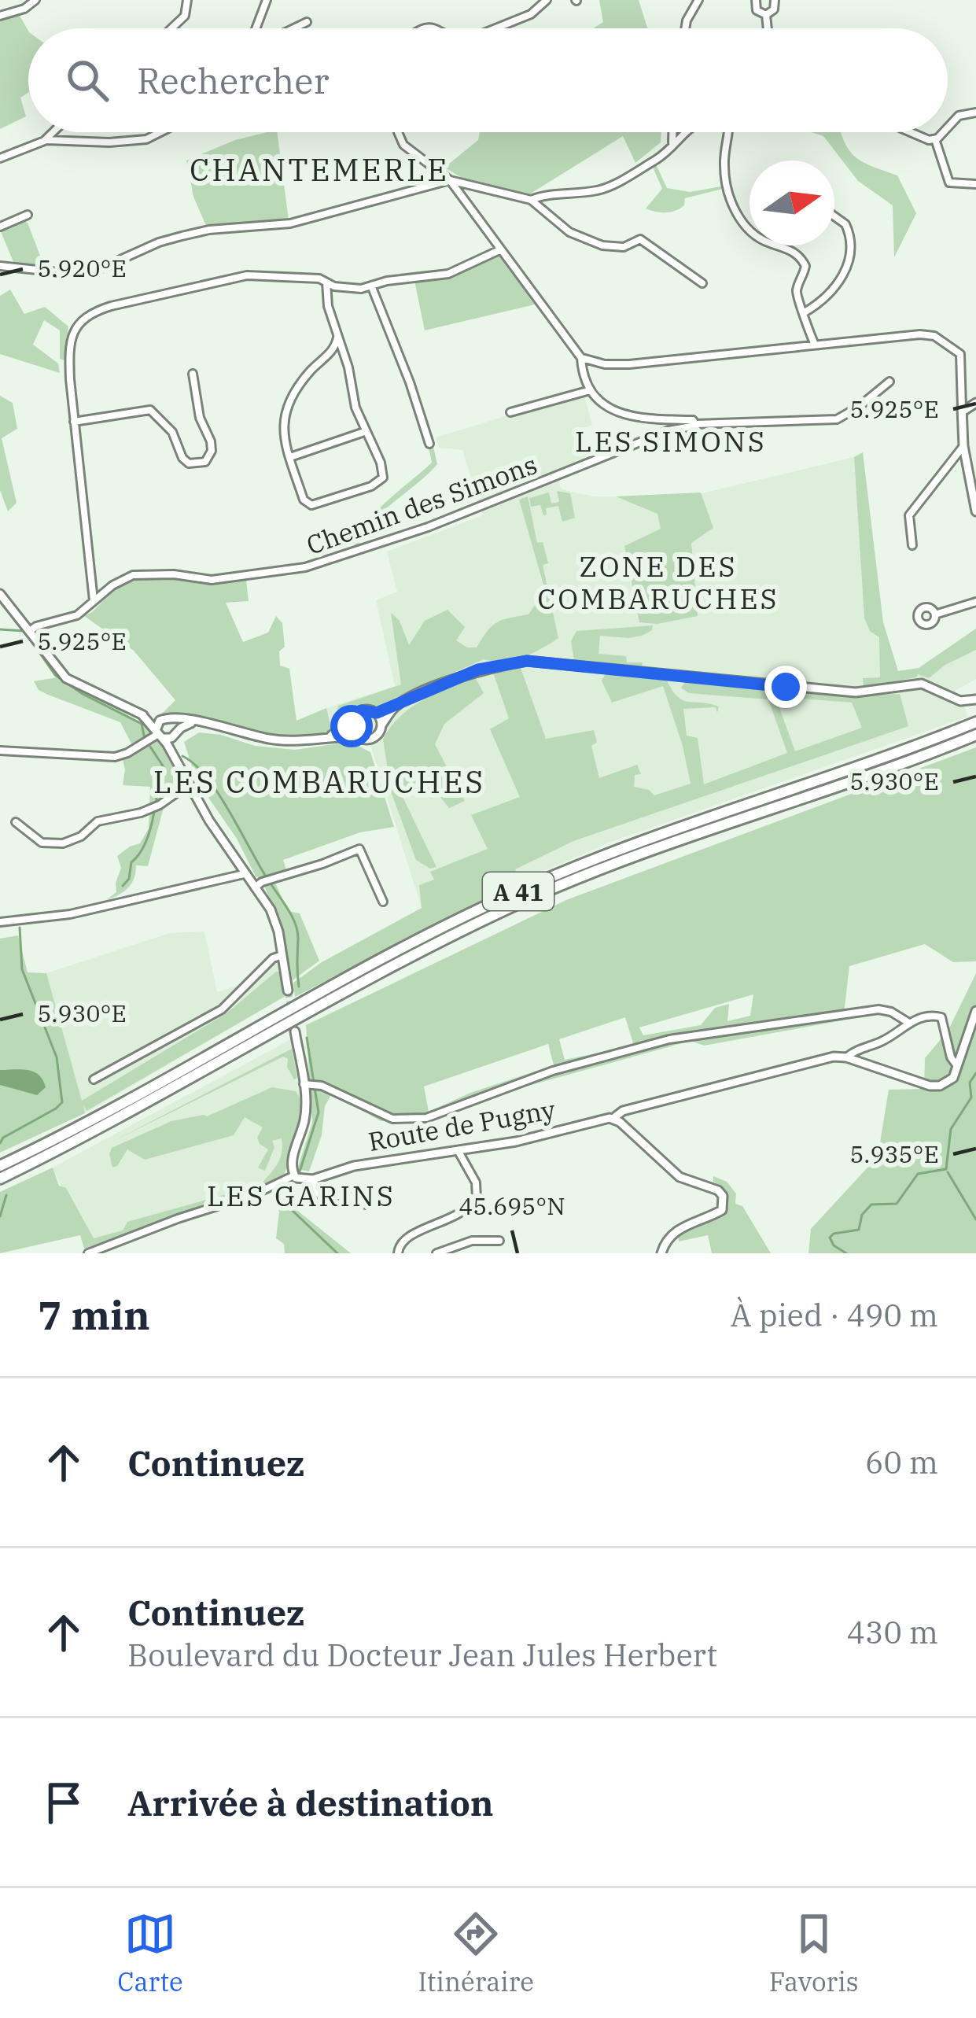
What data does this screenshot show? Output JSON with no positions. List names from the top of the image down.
{
  "streets": {
    "highway": ["A 41"],
    "street": ["Chemin des Simons", "Route de Pugny"]
  },
  "districts": [
    "CHANTEMERLE",
    "LES SIMONS",
    "ZONE DES COMBARUCHES",
    "LES COMBARUCHES",
    "LES GARINS"
  ],
  "north": "right",
  "page": {
    "search": "Rechercher",
    "heading": ["7 min", "À pied · 490 m"],
    "list": [
      ["Continuez", "60 m"],
      ["Continuez", "Boulevard du Docteur Jean Jules Herbert", "430 m"],
      "Arrivée à destination"
    ],
    "nav": ["Carte", "Itinéraire", "Favoris"]
  },
  "coordinates": [
    "5.920°E",
    "5.925°E",
    "5.930°E",
    "5.935°E",
    "45.695°N"
  ]
}
